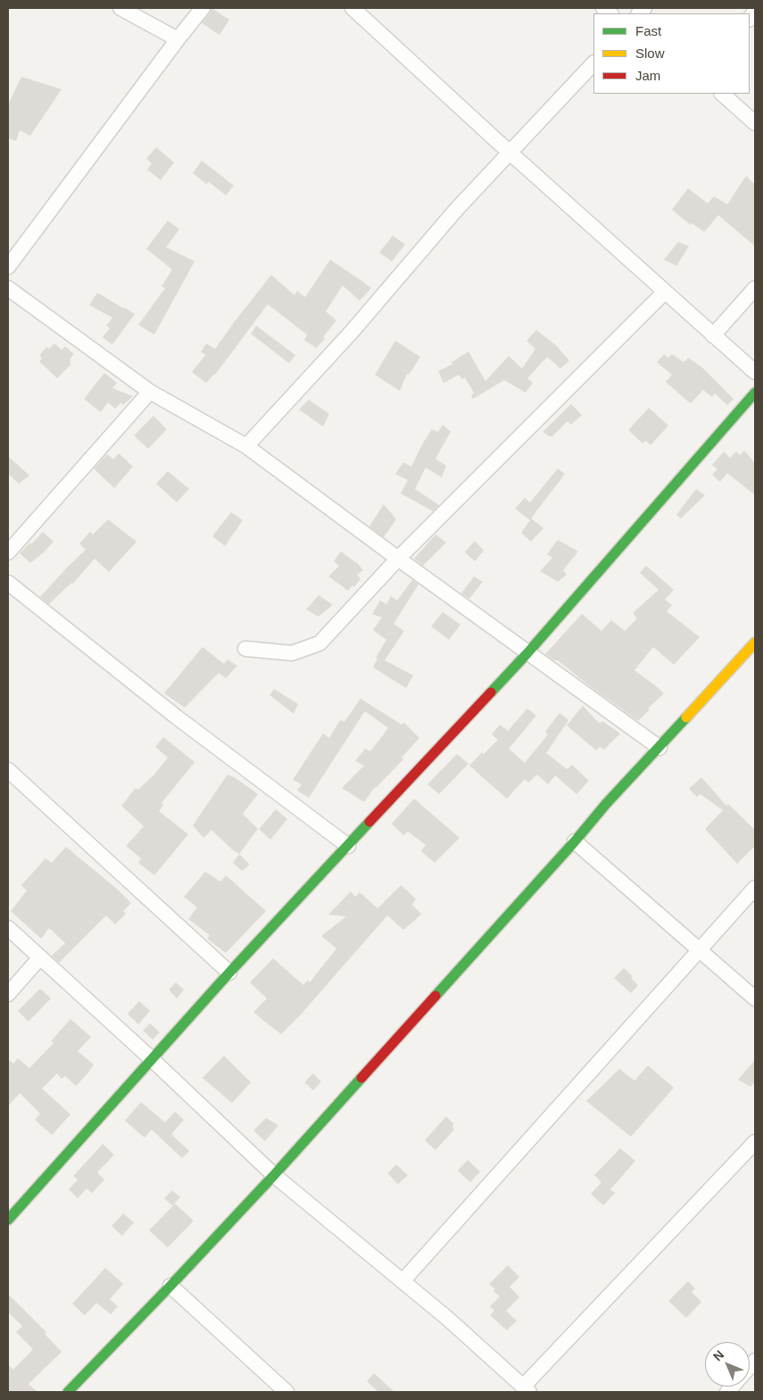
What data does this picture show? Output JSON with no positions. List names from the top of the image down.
{
  "legend": ["Fast", "Slow", "Jam"],
  "north": "top left"
}
